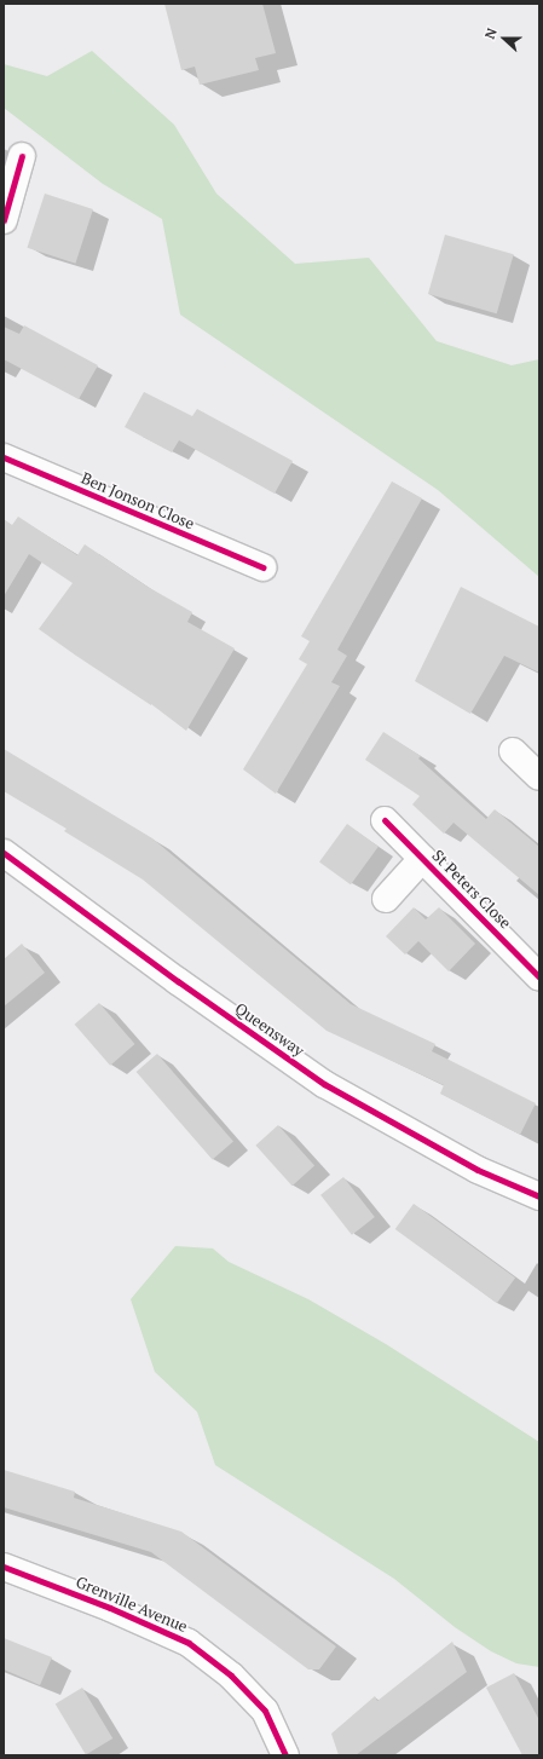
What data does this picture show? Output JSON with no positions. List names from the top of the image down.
{
  "streets": {
    "street": [
      "Ben Jonson Close",
      "St Peters Close",
      "Queensway",
      "Grenville Avenue"
    ]
  },
  "north": "left"
}
